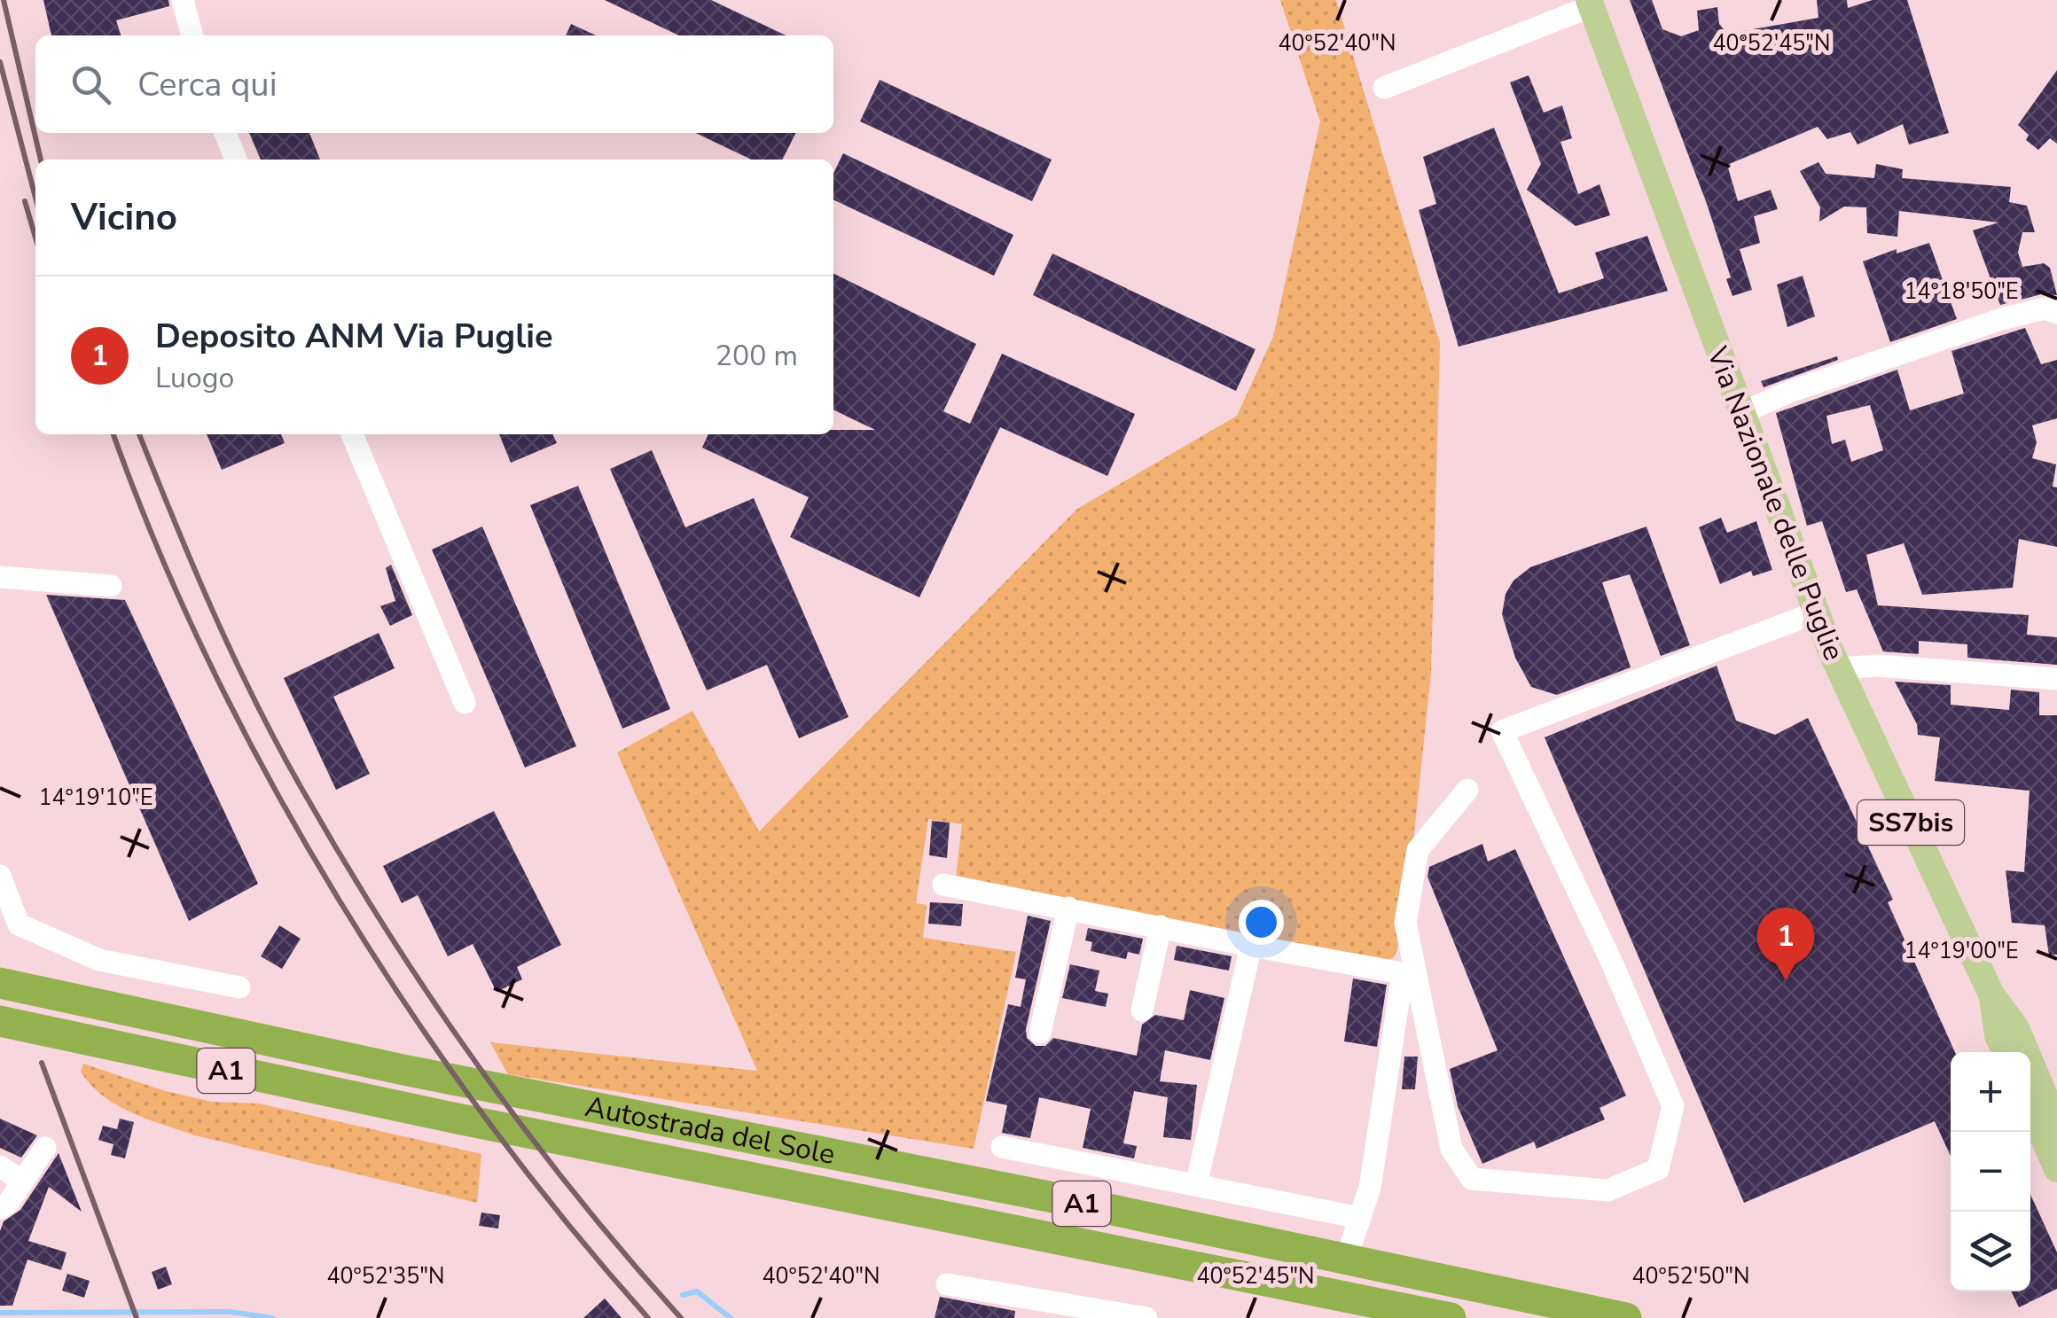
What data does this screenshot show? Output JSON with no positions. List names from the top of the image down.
{
  "streets": {
    "highway": ["A1", "Autostrada del Sole"],
    "main road": ["Via Nazionale delle Puglie", "SS7bis"]
  },
  "page": {
    "search": "Cerca qui",
    "heading": "Vicino",
    "list": [
      {
        "mark": "1",
        "name": "Deposito ANM Via Puglie",
        "note": "Luogo",
        "value": "200 m"
      }
    ],
    "pins": "1",
    "map_buttons": ["+", "−"]
  },
  "coordinates": [
    "40°52'40\"N",
    "40°52'45\"N",
    "14°18'50\"E",
    "14°19'10\"E",
    "14°19'00\"E",
    "40°52'35\"N",
    "40°52'50\"N"
  ]
}
